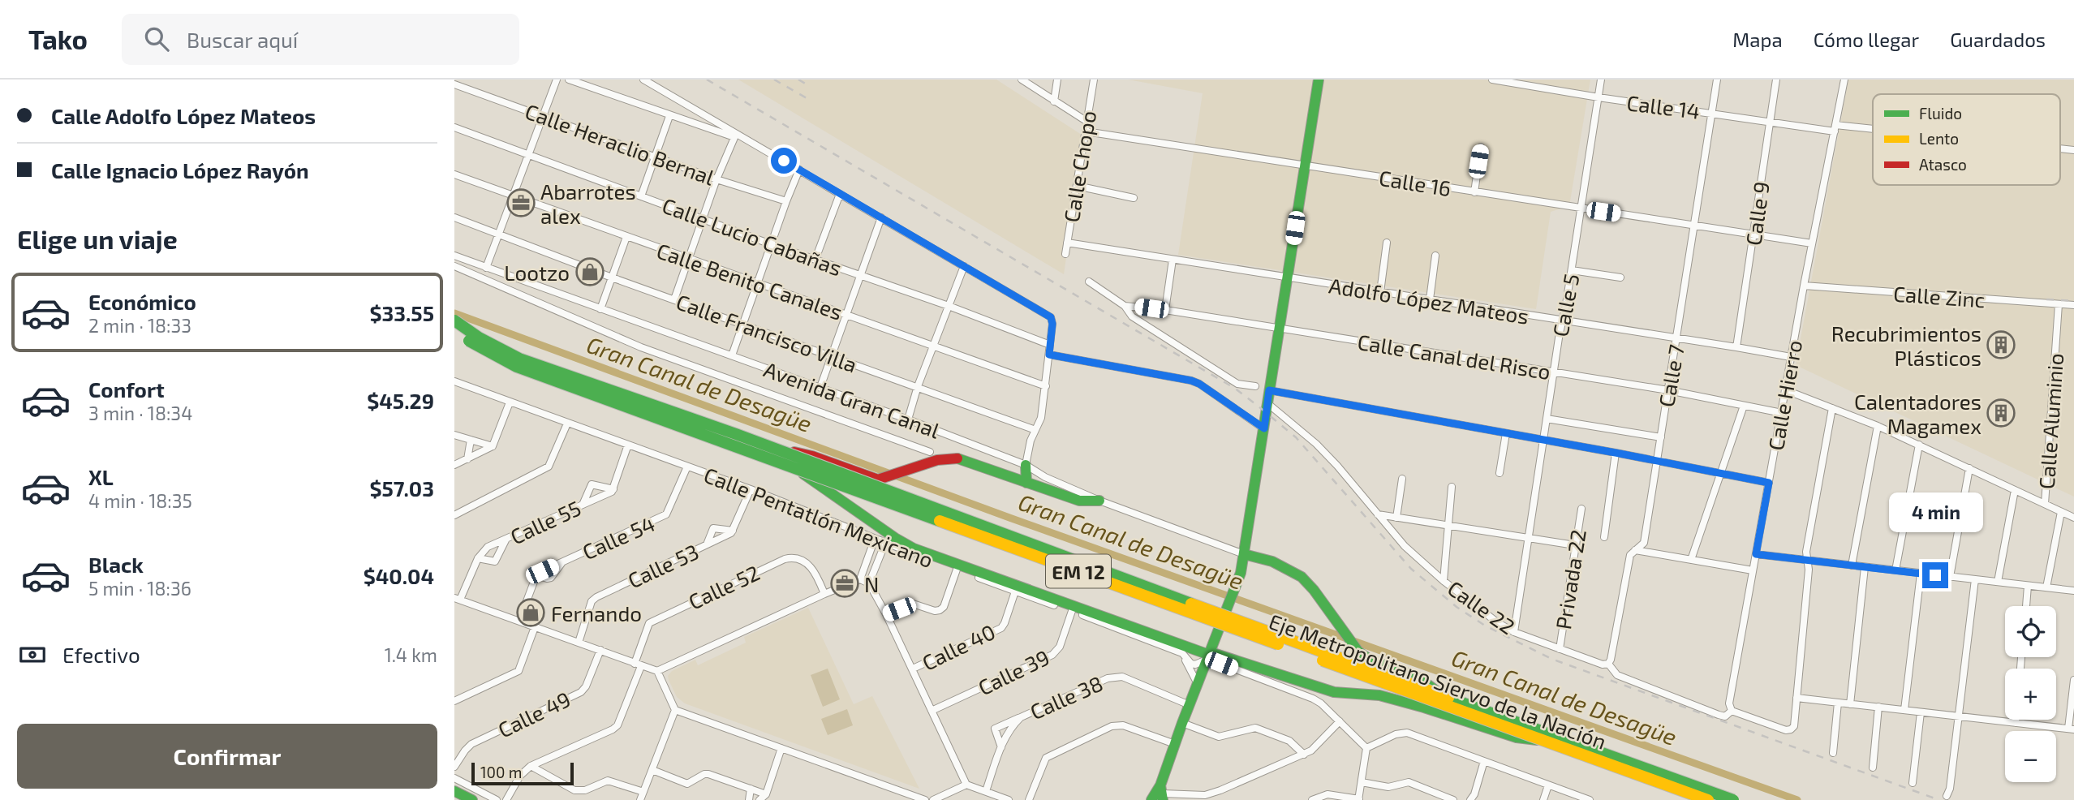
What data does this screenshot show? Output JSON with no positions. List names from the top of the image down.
{
  "streets": {
    "main road": ["EM 12", "Eje Metropolitano Siervo de la Nación"],
    "street": [
      "Calle 14",
      "Calle Heraclio Bernal",
      "Calle Chopo",
      "Calle 16",
      "Calle 9",
      "Calle Lucio Cabañas",
      "Calle Benito Canales",
      "Calle Zinc",
      "Adolfo López Mateos",
      "Calle 5",
      "Calle Francisco Villa",
      "Calle Canal del Risco",
      "Calle 7",
      "Calle Hierro",
      "Avenida Gran Canal",
      "Calle Aluminio",
      "Calle Pentatlón Mexicano",
      "Calle 55",
      "Calle 54",
      "Calle 53",
      "Privada 22",
      "Calle 52",
      "Calle 22",
      "Calle 40",
      "Calle 39",
      "Calle 38",
      "Calle 49"
    ]
  },
  "crossings": [
    ["Calle 14", "Calle 9"],
    ["Calle 14", "Calle 5"],
    ["Calle 14", "Calle 7"],
    ["Calle 14", "Calle Hierro"],
    ["Calle Chopo", "Calle 16"],
    ["Calle Chopo", "Adolfo López Mateos"],
    ["Calle 16", "Calle 9"],
    ["Calle 16", "Calle 5"],
    ["Calle 16", "Calle 7"],
    ["Calle 16", "Calle Hierro"],
    ["Calle 9", "Adolfo López Mateos"],
    ["Calle Zinc", "Calle Hierro"],
    ["Calle Zinc", "Calle Aluminio"],
    ["Adolfo López Mateos", "Calle 5"],
    ["Adolfo López Mateos", "Calle 7"],
    ["Adolfo López Mateos", "Calle Hierro"],
    ["Calle 5", "Calle Canal del Risco"],
    ["Calle 5", "Calle 22"],
    ["Calle Canal del Risco", "Calle 7"],
    ["Calle Canal del Risco", "Calle Hierro"],
    ["Calle 7", "Calle 22"],
    ["Calle Pentatlón Mexicano", "Calle 54"],
    ["Calle Pentatlón Mexicano", "Calle 40"],
    ["Calle Pentatlón Mexicano", "Calle 39"],
    ["Privada 22", "Calle 22"]
  ],
  "water": ["Gran Canal de Desagüe"],
  "places": {
    "office": ["Abarrotes alex", "N"],
    "shop": ["Lootzo", "Fernando"],
    "building": ["Recubrimientos Plásticos", "Calentadores Magamex"]
  },
  "legend": ["Fluido", "Lento", "Atasco"],
  "scale_bar": "100 m",
  "page": {
    "header": "Tako",
    "search": "Buscar aquí",
    "nav": ["Mapa", "Cómo llegar", "Guardados"],
    "banner": ["Calle Adolfo López Mateos", "Calle Ignacio López Rayón"],
    "heading": "Elige un viaje",
    "list": [
      {
        "name": "Económico",
        "note": "2 min · 18:33",
        "value": "$33.55"
      },
      {
        "name": "Confort",
        "note": "3 min · 18:34",
        "value": "$45.29"
      },
      {
        "name": "XL",
        "note": "4 min · 18:35",
        "value": "$57.03"
      },
      {
        "name": "Black",
        "note": "5 min · 18:36",
        "value": "$40.04"
      }
    ],
    "bubble": "4 min",
    "map_buttons": ["+", "−"],
    "pay": ["Efectivo", "1.4 km"],
    "buttons": "Confirmar",
    "scale": "100 m"
  }
}
